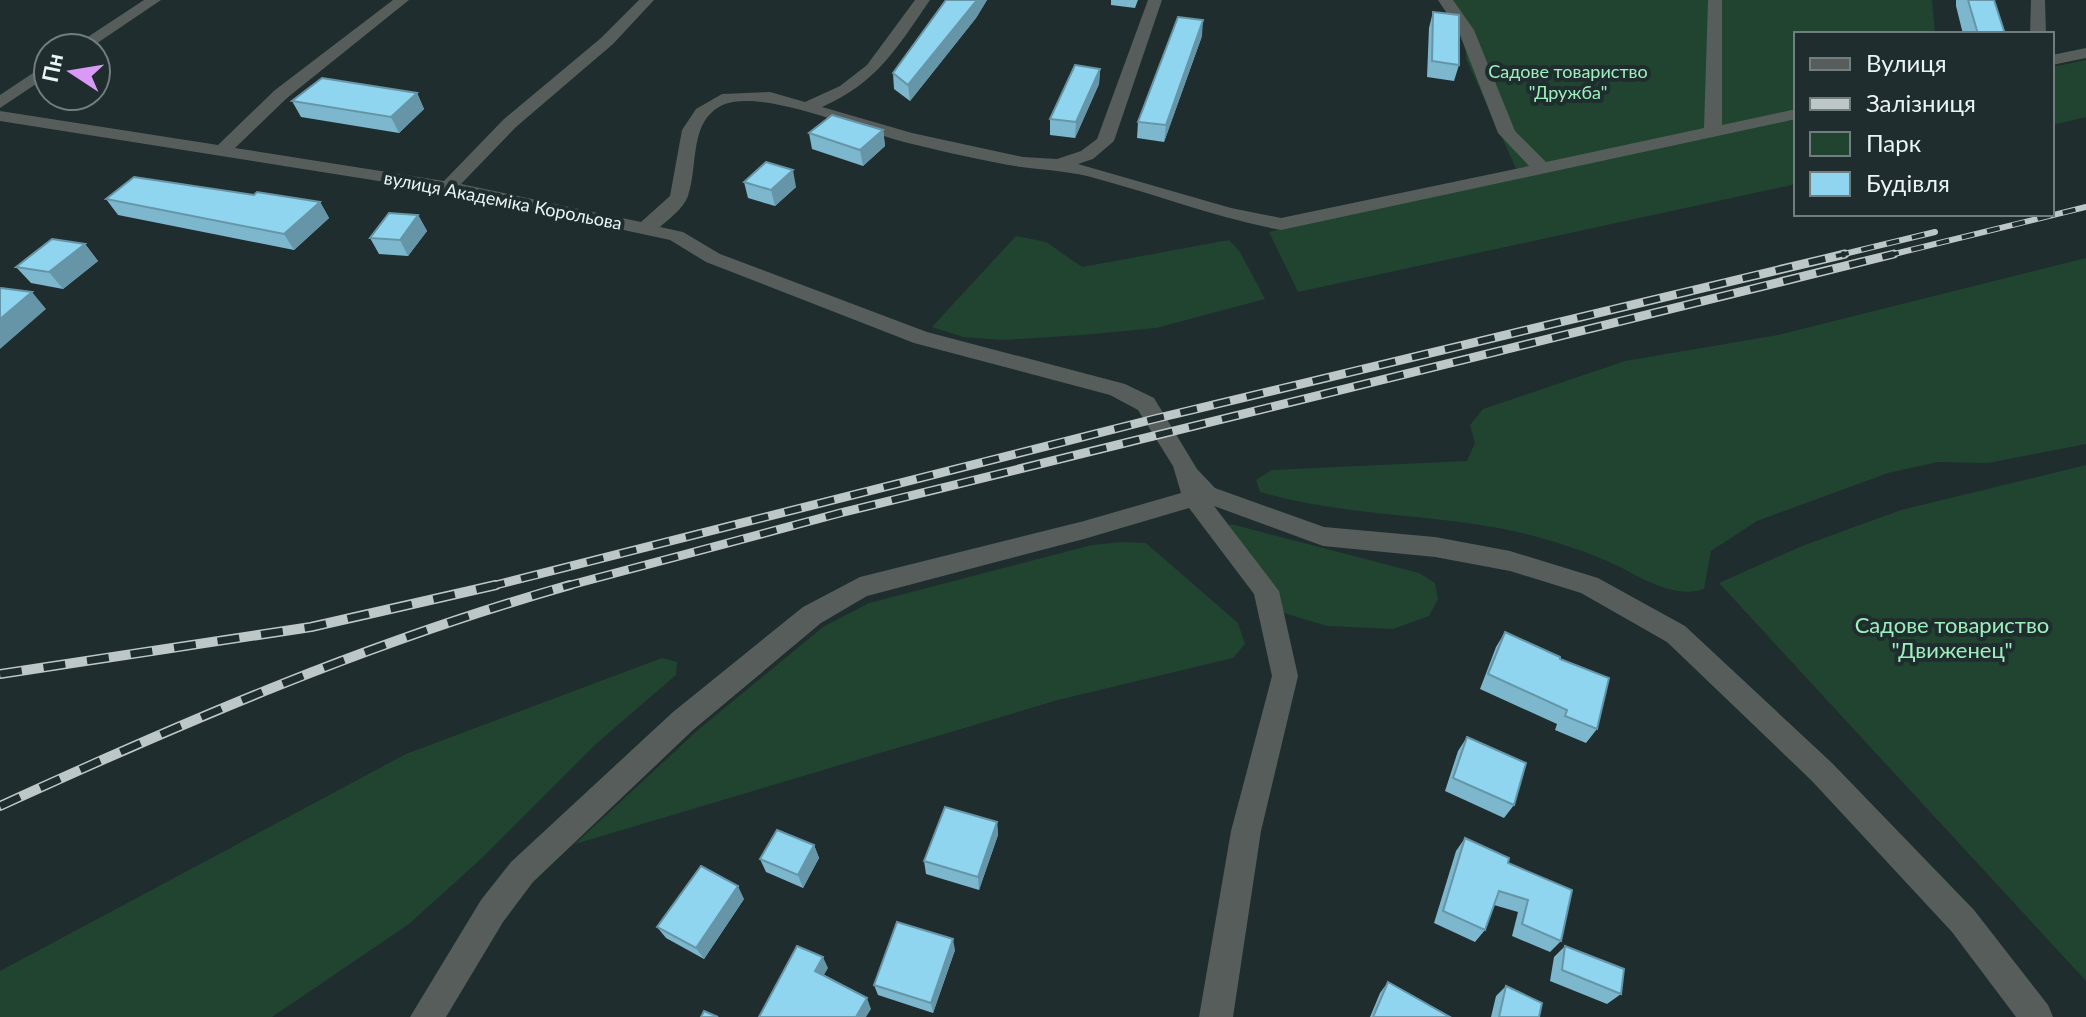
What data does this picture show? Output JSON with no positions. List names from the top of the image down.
{
  "streets": {
    "street": ["вулиця Академіка Корольова"]
  },
  "parks": ["Садове товариство \"Дружба\"", "Садове товариство \"Движенец\""],
  "legend": [
    "Вулиця",
    "Залізниця",
    "Парк",
    "Будівля"
  ],
  "north": "left"
}
